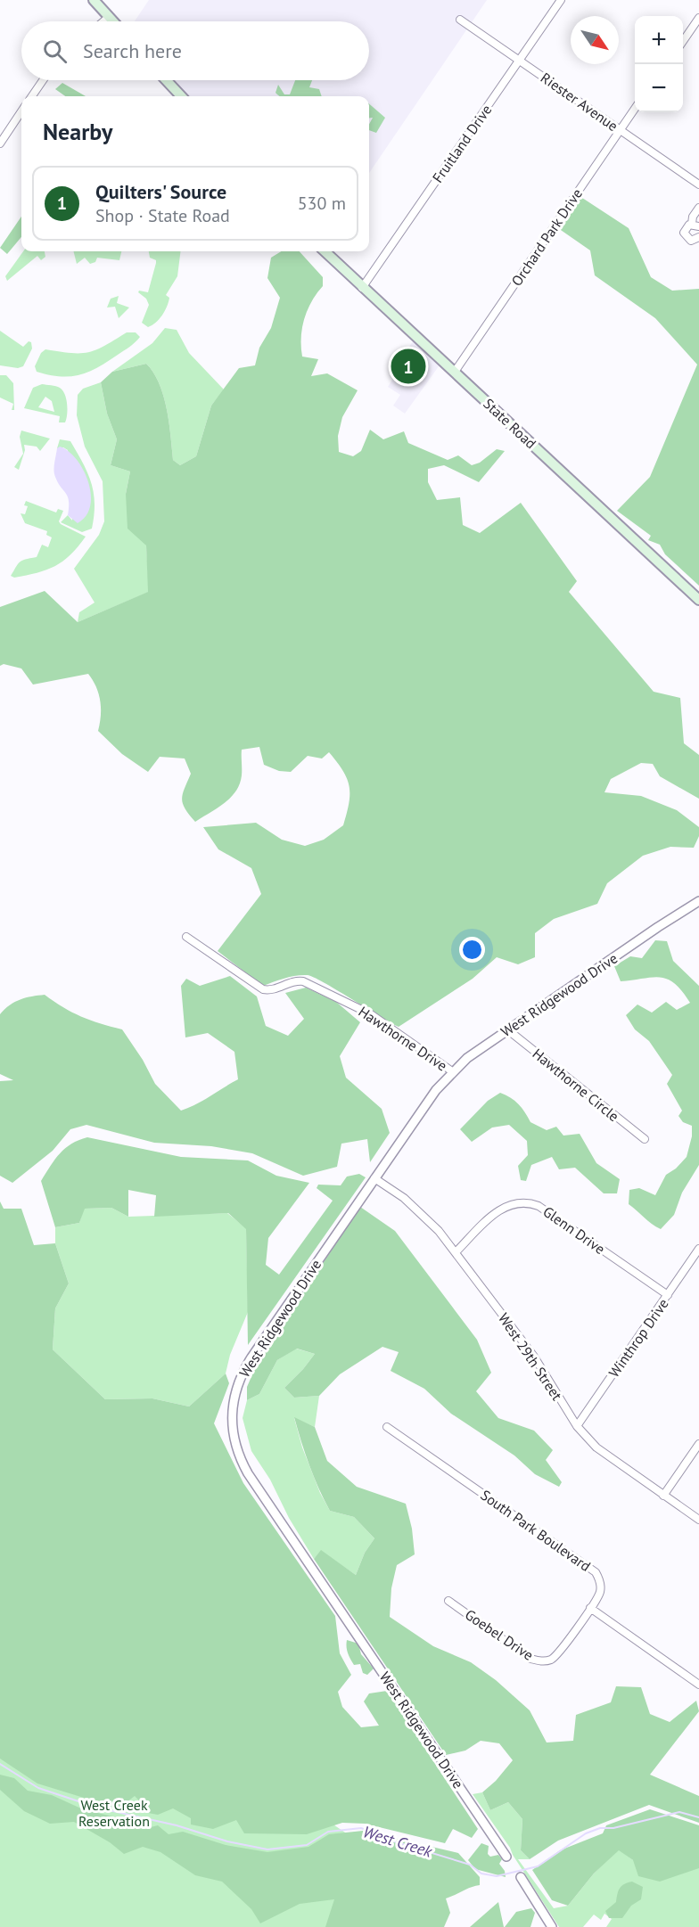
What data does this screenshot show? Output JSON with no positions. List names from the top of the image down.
{
  "streets": {
    "main road": ["State Road"],
    "street": [
      "Riester Avenue",
      "Fruitland Drive",
      "Orchard Park Drive",
      "West Ridgewood Drive",
      "Hawthorne Drive",
      "Hawthorne Circle",
      "Glenn Drive",
      "Winthrop Drive",
      "West 29th Street",
      "South Park Boulevard",
      "Goebel Drive"
    ]
  },
  "crossings": [
    ["Riester Avenue", "Fruitland Drive"],
    ["Riester Avenue", "Orchard Park Drive"],
    ["Fruitland Drive", "State Road"],
    ["Orchard Park Drive", "State Road"],
    ["West Ridgewood Drive", "Hawthorne Drive"],
    ["West Ridgewood Drive", "Hawthorne Circle"],
    ["West Ridgewood Drive", "West 29th Street"],
    ["Glenn Drive", "Winthrop Drive"],
    ["Glenn Drive", "West 29th Street"],
    ["Winthrop Drive", "West 29th Street"],
    ["South Park Boulevard", "Goebel Drive"]
  ],
  "water": ["West Creek"],
  "parks": ["West Creek Reservation"],
  "north": "bottom right",
  "page": {
    "map_buttons": ["+", "−"],
    "search": "Search here",
    "heading": "Nearby",
    "list": [
      {
        "mark": "1",
        "name": "Quilters' Source",
        "note": "Shop · State Road",
        "value": "530 m"
      }
    ],
    "pins": "1"
  }
}
